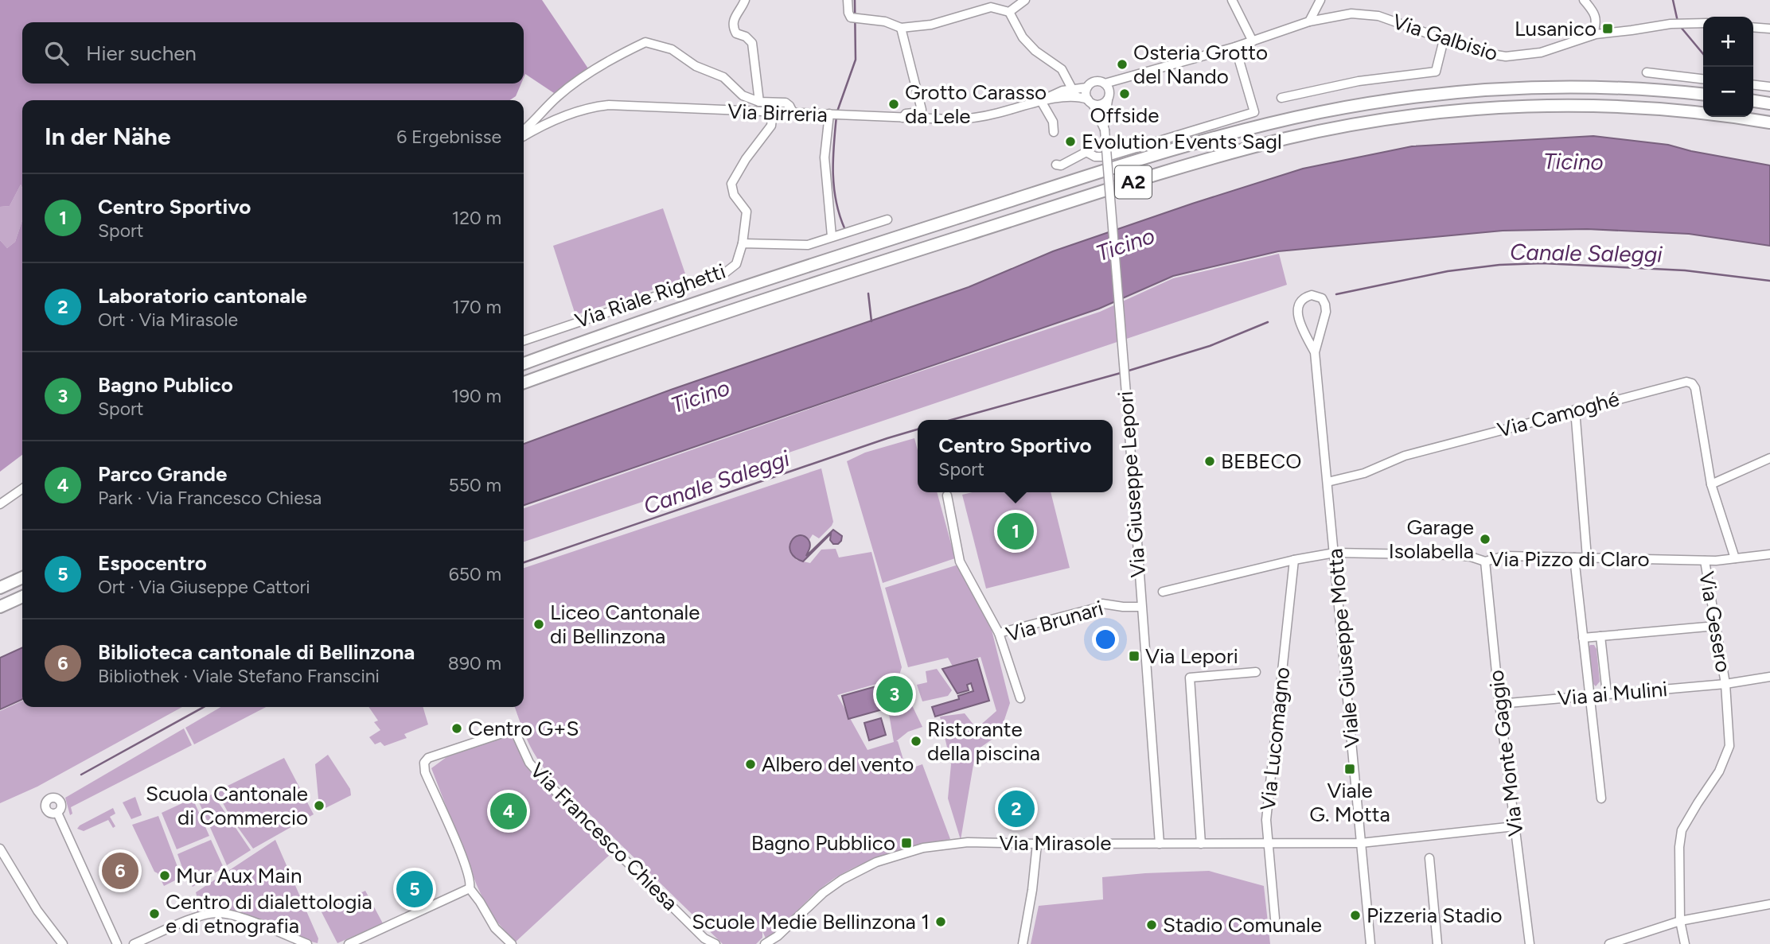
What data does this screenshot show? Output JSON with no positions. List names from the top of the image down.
{
  "streets": {
    "highway": ["A2"],
    "street": [
      "Via Galbisio",
      "Via Birreria",
      "Via Riale Righetti",
      "Via Camoghé",
      "Via Giuseppe Lepori",
      "Via Pizzo di Claro",
      "Via Brunari",
      "Via Gesero",
      "Viale Giuseppe Motta",
      "Via ai Mulini",
      "Via Lucomagno",
      "Via Monte Gaggio",
      "Via Francesco Chiesa",
      "Via Mirasole"
    ]
  },
  "crossings": [
    ["Via Galbisio", "Via Birreria"],
    ["Via Galbisio", "Via Giuseppe Lepori"],
    ["Via Birreria", "Via Giuseppe Lepori"],
    ["Via Camoghé", "Viale Giuseppe Motta"],
    ["Via Giuseppe Lepori", "Via Brunari"],
    ["Via Giuseppe Lepori", "Via Mirasole"],
    ["Via Pizzo di Claro", "Via Gesero"],
    ["Via Pizzo di Claro", "Viale Giuseppe Motta"],
    ["Via Pizzo di Claro", "Via Lucomagno"],
    ["Via Pizzo di Claro", "Via Monte Gaggio"],
    ["Via Gesero", "Via ai Mulini"],
    ["Viale Giuseppe Motta", "Via Mirasole"],
    ["Via ai Mulini", "Via Monte Gaggio"],
    ["Via Lucomagno", "Via Mirasole"],
    ["Via Monte Gaggio", "Via Mirasole"]
  ],
  "water": ["Ticino", "Canale Saleggi"],
  "places": {
    "transit": [
      "Lusanico",
      "Via Lepori",
      "Viale G. Motta",
      "Bagno Pubblico"
    ],
    "other": [
      "Osteria Grotto del Nando",
      "Offside",
      "Grotto Carasso da Lele",
      "Evolution Events Sagl",
      "BEBECO",
      "Garage Isolabella",
      "Liceo Cantonale di Bellinzona",
      "Centro G+S",
      "Ristorante della piscina",
      "Albero del vento",
      "Scuola Cantonale di Commercio",
      "Mur Aux Main",
      "Centro di dialettologia e di etnografia",
      "Pizzeria Stadio",
      "Scuole Medie Bellinzona 1",
      "Stadio Comunale"
    ]
  },
  "page": {
    "map_buttons": ["+", "−"],
    "search": "Hier suchen",
    "heading": ["In der Nähe", "6 Ergebnisse"],
    "list": [
      {
        "mark": "1",
        "name": "Centro Sportivo",
        "note": "Sport",
        "value": "120 m"
      },
      {
        "mark": "2",
        "name": "Laboratorio cantonale",
        "note": "Ort · Via Mirasole",
        "value": "170 m"
      },
      {
        "mark": "3",
        "name": "Bagno Publico",
        "note": "Sport",
        "value": "190 m"
      },
      {
        "mark": "4",
        "name": "Parco Grande",
        "note": "Park · Via Francesco Chiesa",
        "value": "550 m"
      },
      {
        "mark": "5",
        "name": "Espocentro",
        "note": "Ort · Via Giuseppe Cattori",
        "value": "650 m"
      },
      {
        "mark": "6",
        "name": "Biblioteca cantonale di Bellinzona",
        "note": "Bibliothek · Viale Stefano Franscini",
        "value": "890 m"
      }
    ],
    "popup": ["Centro Sportivo", "Sport"],
    "pins": [
      "1",
      "3",
      "2",
      "4",
      "6",
      "5"
    ]
  }
}
